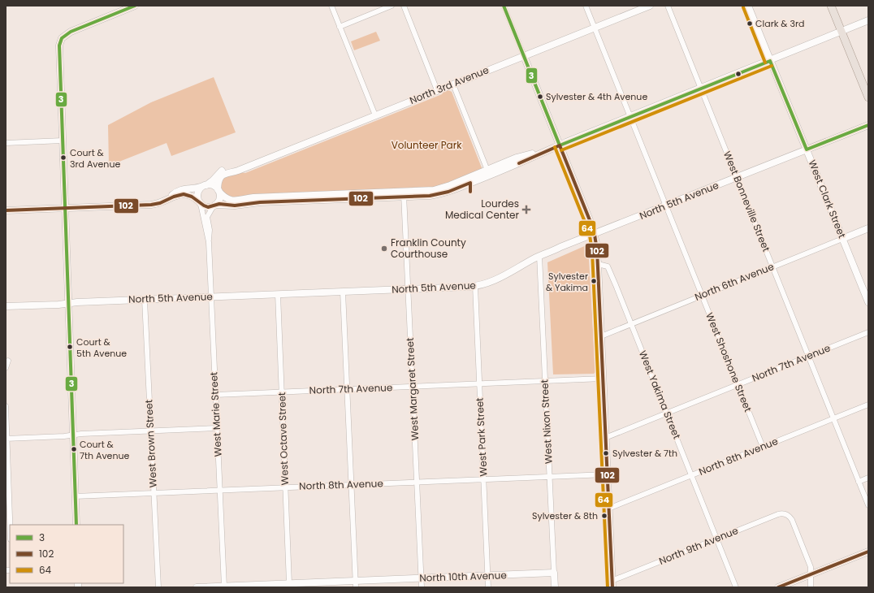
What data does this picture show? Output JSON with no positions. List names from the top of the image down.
{
  "streets": {
    "street": [
      "North 3rd Avenue",
      "West Clark Street",
      "North 5th Avenue",
      "West Bonneville Street",
      "North 6th Avenue",
      "West Shoshone Street",
      "North 7th Avenue",
      "West Margaret Street",
      "West Yakima Street",
      "West Marie Street",
      "West Nixon Street",
      "West Park Street",
      "West Octave Street",
      "West Brown Street",
      "North 8th Avenue",
      "North 9th Avenue",
      "North 10th Avenue"
    ]
  },
  "crossings": [
    ["North 3rd Avenue", "West Shoshone Street"],
    ["North 3rd Avenue", "West Marie Street"],
    ["West Clark Street", "North 5th Avenue"],
    ["West Clark Street", "North 6th Avenue"],
    ["North 5th Avenue", "West Bonneville Street"],
    ["North 5th Avenue", "West Shoshone Street"],
    ["North 5th Avenue", "West Margaret Street"],
    ["North 5th Avenue", "West Marie Street"],
    ["North 5th Avenue", "West Nixon Street"],
    ["North 5th Avenue", "West Park Street"],
    ["North 5th Avenue", "West Octave Street"],
    ["North 5th Avenue", "West Brown Street"],
    ["West Bonneville Street", "North 6th Avenue"],
    ["West Bonneville Street", "North 7th Avenue"],
    ["West Bonneville Street", "North 8th Avenue"],
    ["North 6th Avenue", "West Shoshone Street"],
    ["North 6th Avenue", "West Yakima Street"],
    ["West Shoshone Street", "North 7th Avenue"],
    ["West Shoshone Street", "North 8th Avenue"],
    ["North 7th Avenue", "West Margaret Street"],
    ["North 7th Avenue", "West Yakima Street"],
    ["North 7th Avenue", "West Marie Street"],
    ["North 7th Avenue", "West Nixon Street"],
    ["North 7th Avenue", "West Park Street"],
    ["North 7th Avenue", "West Octave Street"],
    ["West Margaret Street", "North 8th Avenue"],
    ["West Margaret Street", "North 10th Avenue"],
    ["West Yakima Street", "North 8th Avenue"],
    ["West Yakima Street", "North 9th Avenue"],
    ["West Marie Street", "North 8th Avenue"],
    ["West Marie Street", "North 10th Avenue"],
    ["West Nixon Street", "North 8th Avenue"],
    ["West Nixon Street", "North 10th Avenue"],
    ["West Park Street", "North 8th Avenue"],
    ["West Park Street", "North 10th Avenue"],
    ["West Octave Street", "North 8th Avenue"],
    ["West Octave Street", "North 10th Avenue"],
    ["West Brown Street", "North 8th Avenue"]
  ],
  "parks": ["Volunteer Park"],
  "places": {
    "other": [
      "Clark & 3rd",
      "Sylvester & 4th Avenue",
      "Court & 3rd Avenue",
      "Franklin County Courthouse",
      "Sylvester & Yakima",
      "Court & 5th Avenue",
      "Court & 7th Avenue",
      "Sylvester & 7th",
      "Sylvester & 8th"
    ],
    "health": ["Lourdes Medical Center"]
  },
  "lines": ["transit line 3", "transit line 64", "transit line 102"],
  "legend": ["3", "102", "64"]
}
